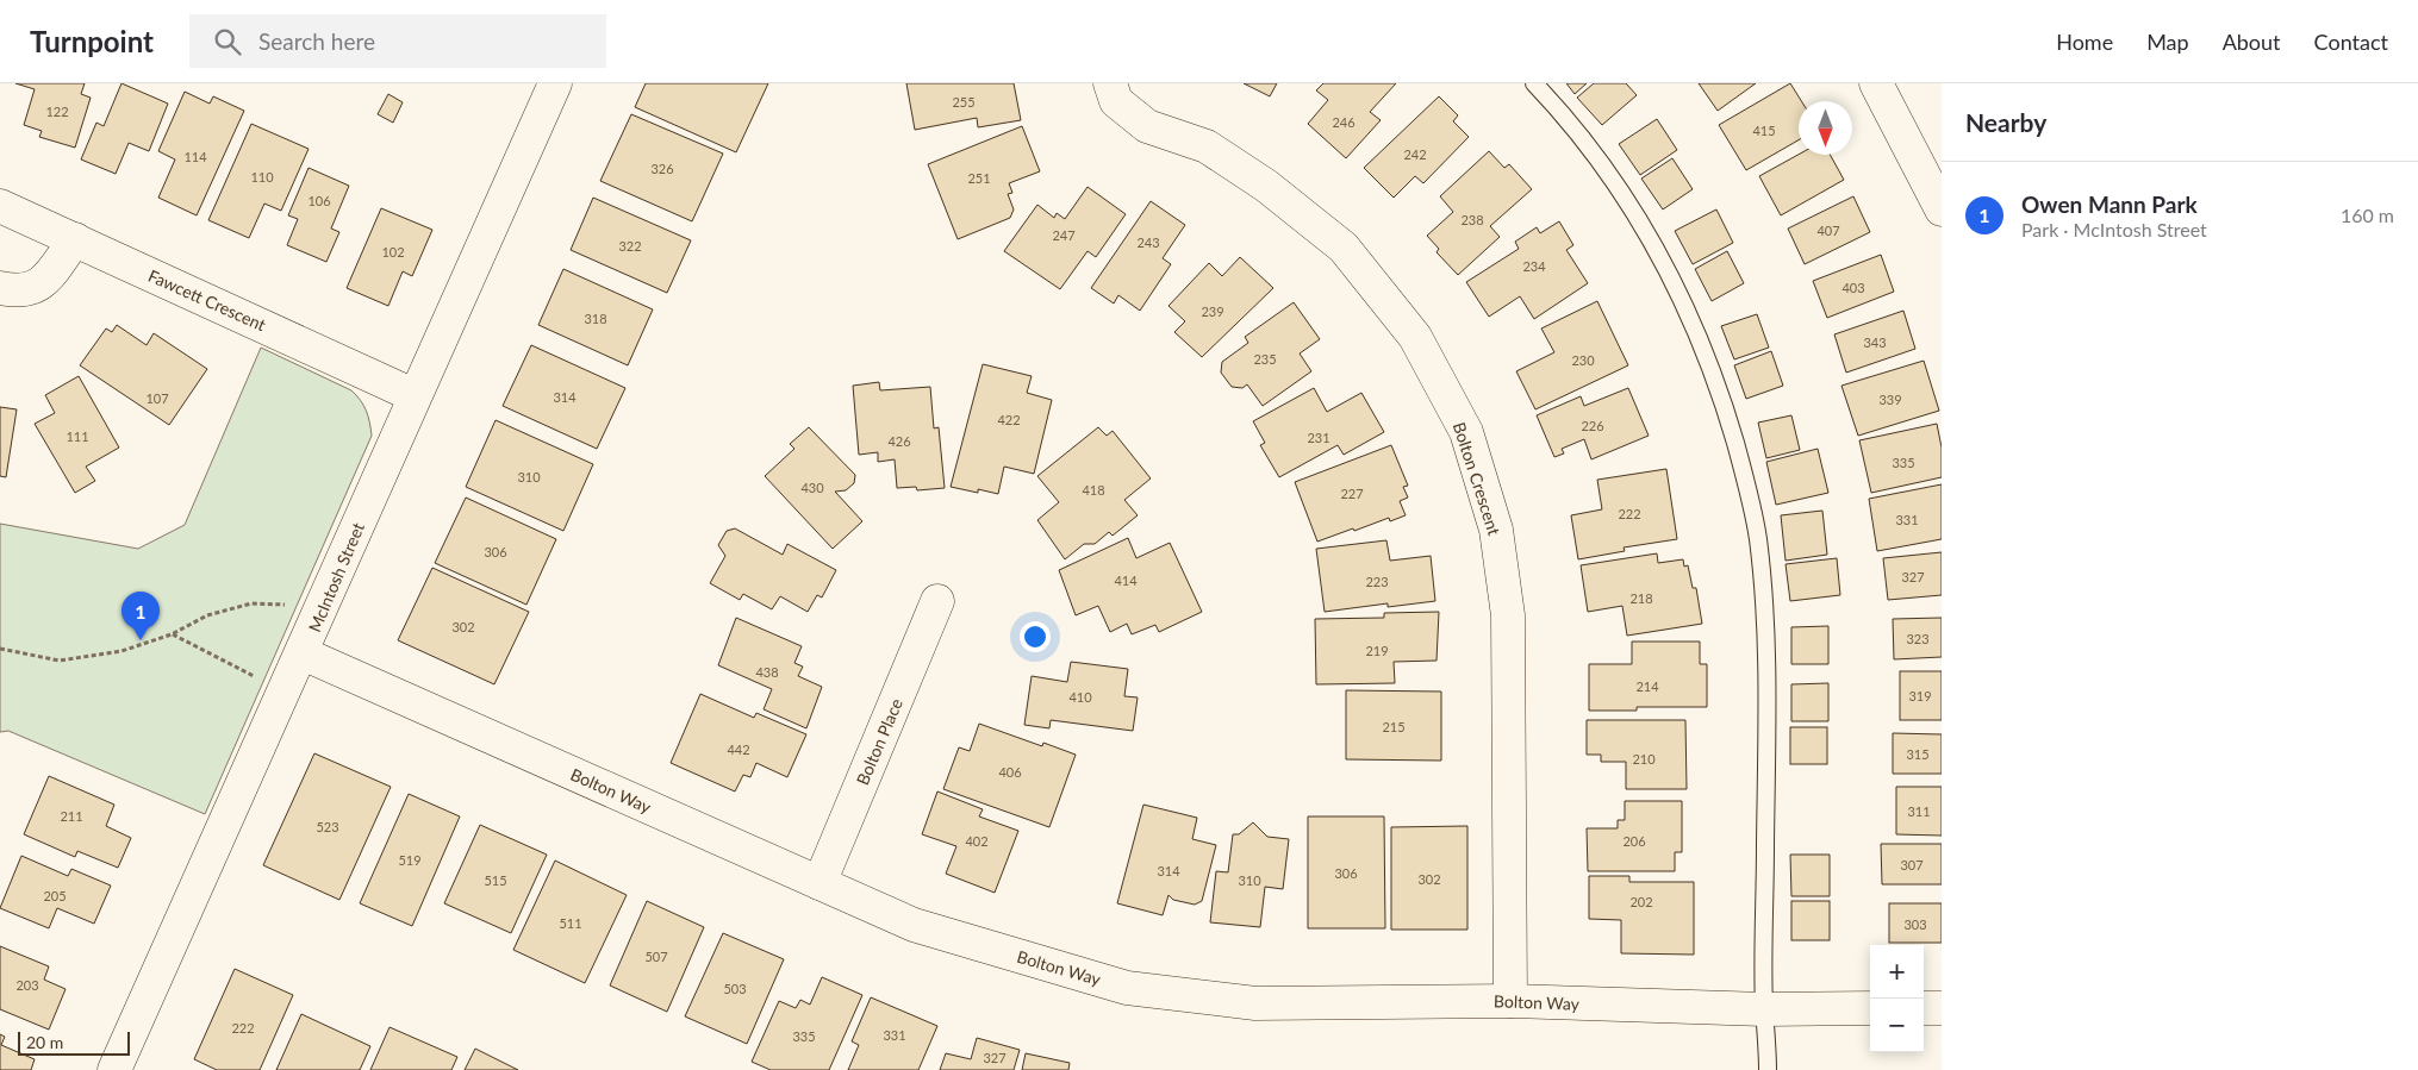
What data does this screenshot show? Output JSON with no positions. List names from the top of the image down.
{
  "streets": {
    "street": [
      "Fawcett Crescent",
      "Bolton Crescent",
      "McIntosh Street",
      "Bolton Place",
      "Bolton Way"
    ]
  },
  "crossings": [
    ["Fawcett Crescent", "McIntosh Street"],
    ["Bolton Crescent", "Bolton Way"],
    ["McIntosh Street", "Bolton Way"],
    ["Bolton Place", "Bolton Way"]
  ],
  "house_numbers": [
    "255",
    "122",
    "246",
    "415",
    "242",
    "114",
    "326",
    "110",
    "251",
    "106",
    "238",
    "407",
    "247",
    "243",
    "322",
    "102",
    "234",
    "403",
    "239",
    "318",
    "343",
    "235",
    "230",
    "314",
    "107",
    "339",
    "422",
    "226",
    "111",
    "231",
    "426",
    "335",
    "310",
    "430",
    "418",
    "227",
    "222",
    "331",
    "306",
    "327",
    "414",
    "223",
    "218",
    "302",
    "323",
    "219",
    "438",
    "214",
    "319",
    "410",
    "215",
    "442",
    "315",
    "210",
    "406",
    "311",
    "211",
    "523",
    "402",
    "206",
    "519",
    "307",
    "314",
    "306",
    "302",
    "515",
    "310",
    "205",
    "202",
    "511",
    "303",
    "507",
    "203",
    "503",
    "222",
    "331",
    "335",
    "327"
  ],
  "scale_bar": "20 m",
  "north": "bottom",
  "page": {
    "header": "Turnpoint",
    "search": "Search here",
    "nav": [
      "Home",
      "Map",
      "About",
      "Contact"
    ],
    "heading": "Nearby",
    "list": [
      {
        "mark": "1",
        "name": "Owen Mann Park",
        "note": "Park · McIntosh Street",
        "value": "160 m"
      }
    ],
    "pins": "1",
    "map_buttons": ["+", "−"],
    "scale": "20 m"
  }
}
